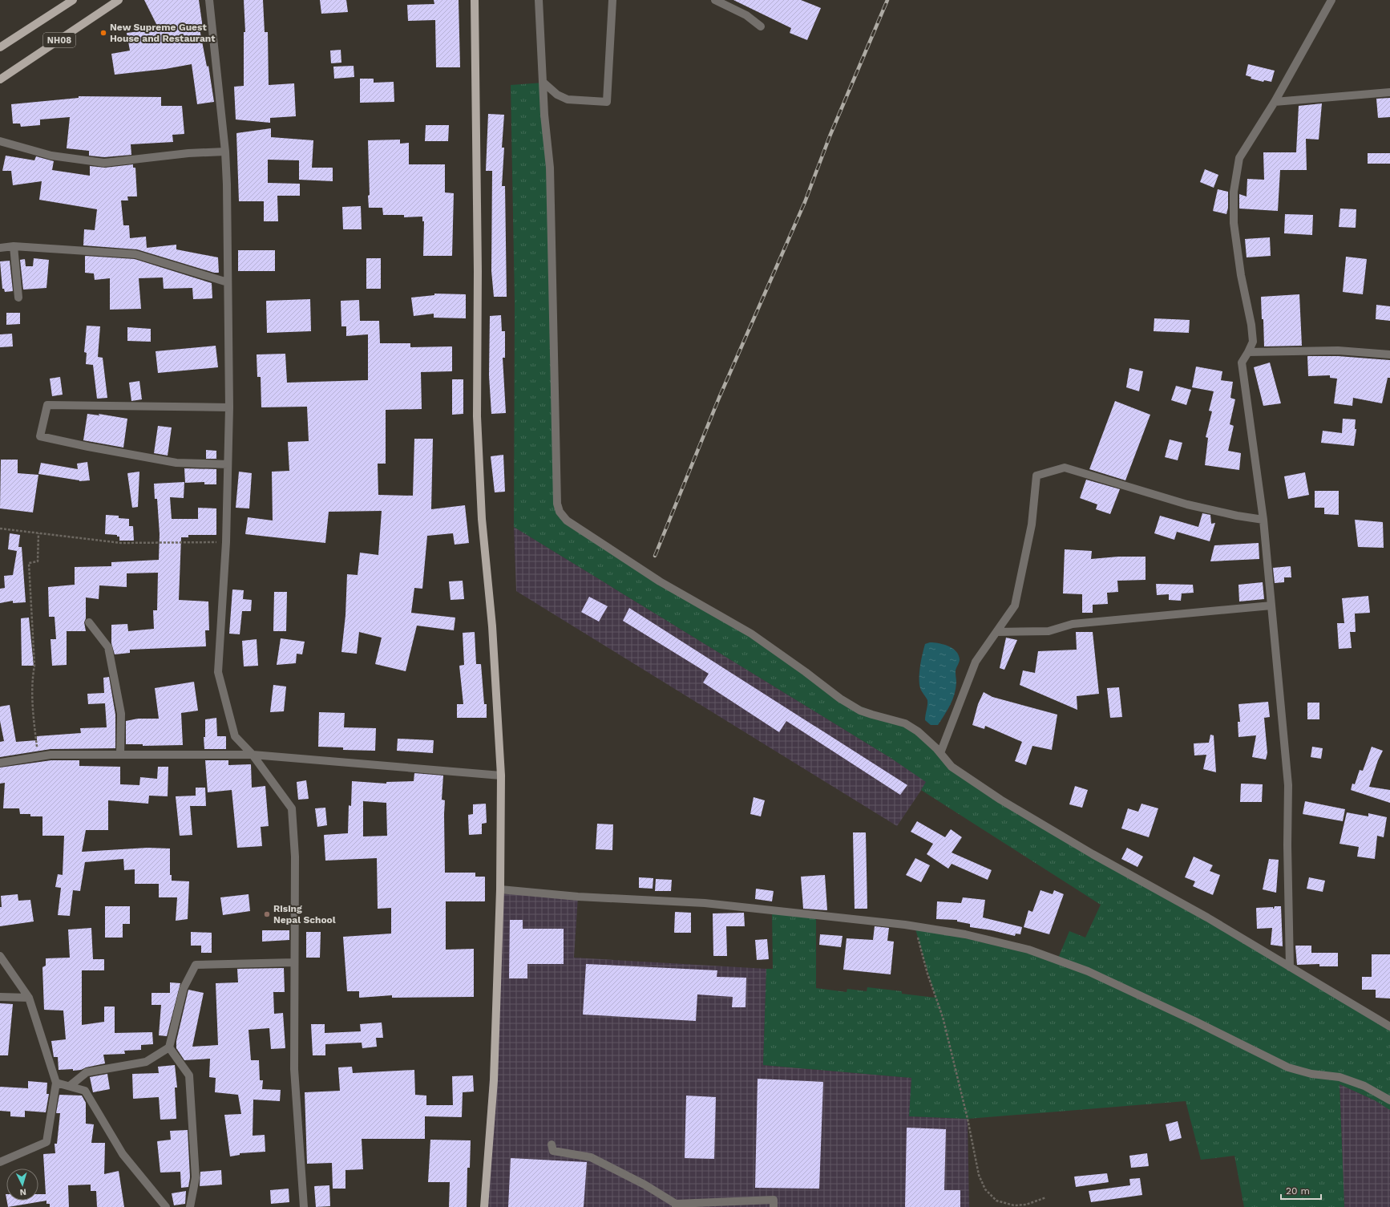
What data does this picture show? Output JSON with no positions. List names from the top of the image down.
{
  "streets": {
    "main road": ["NH08"]
  },
  "places": ["New Supreme Guest House and Restaurant", "Rising Nepal School"],
  "scale_bar": "20 m",
  "north": "bottom"
}
